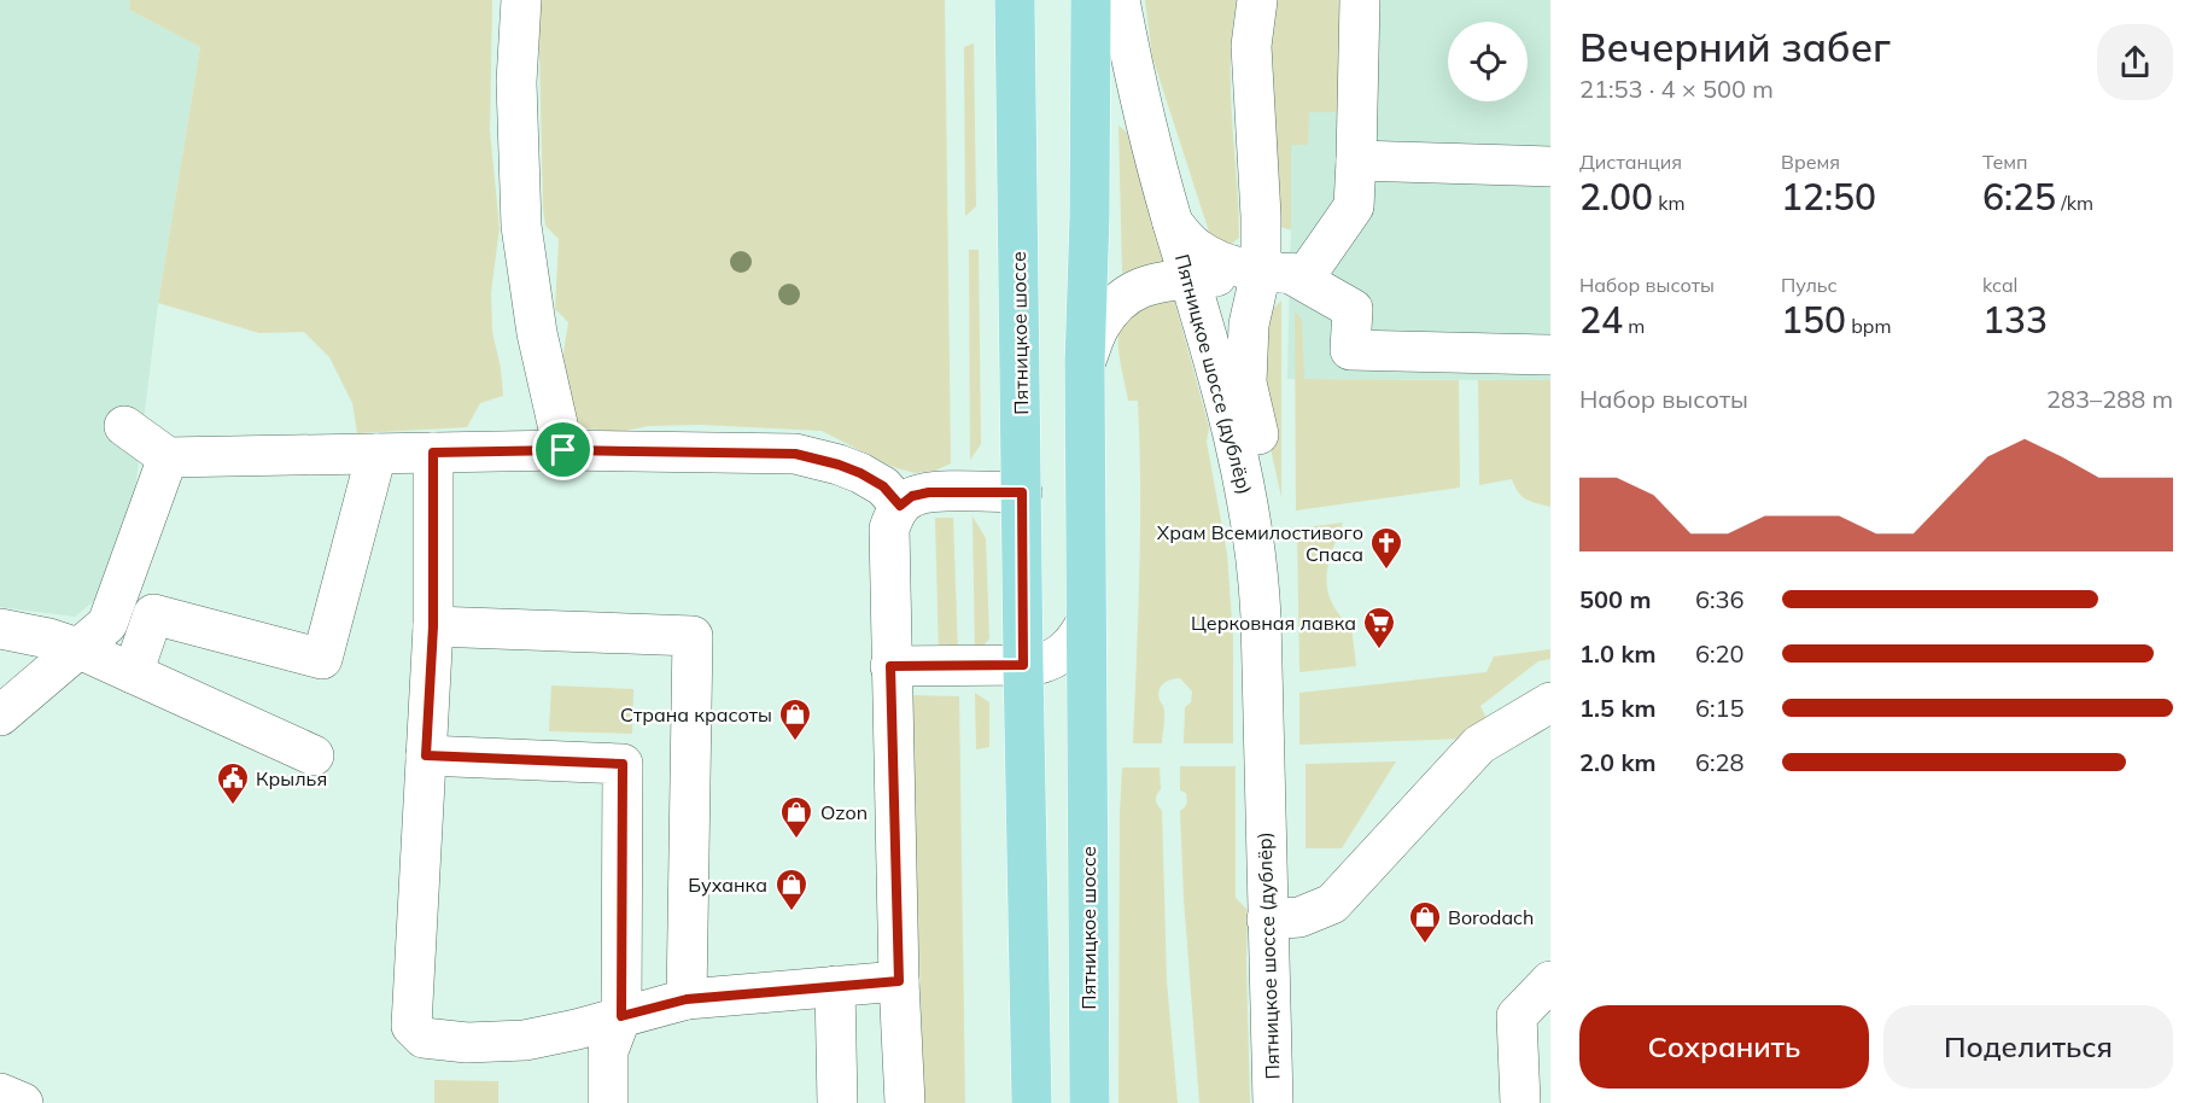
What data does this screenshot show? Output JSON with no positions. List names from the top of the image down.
{
  "streets": {
    "main road": ["Пятницкое шоссе"],
    "street": ["Пятницкое шоссе (дублёр)"]
  },
  "crossings": [
    ["Пятницкое шоссе", "Пятницкое шоссе (дублёр)"]
  ],
  "places": {
    "church": ["Храм Всемилостивого Спаса"],
    "supermarket": ["Церковная лавка"],
    "shop": [
      "Страна красоты",
      "Ozon",
      "Буханка",
      "Borodach"
    ],
    "public building": ["Крылья"]
  },
  "page": {
    "heading": ["Вечерний забег", "21:53 · 4 × 500 m"],
    "stats": [
      ["Дистанция", "2.00 km"],
      ["Время", "12:50"],
      ["Темп", "6:25 /km"],
      ["Набор высоты", "24 m"],
      ["Пульс", "150 bpm"],
      ["kcal", "133"]
    ],
    "chart": ["Набор высоты", "283–288 m"],
    "list": [
      {
        "name": "500 m",
        "note": "6:36"
      },
      {
        "name": "1.0 km",
        "note": "6:20"
      },
      {
        "name": "1.5 km",
        "note": "6:15"
      },
      {
        "name": "2.0 km",
        "note": "6:28"
      }
    ],
    "buttons": ["Сохранить", "Поделиться"]
  }
}
